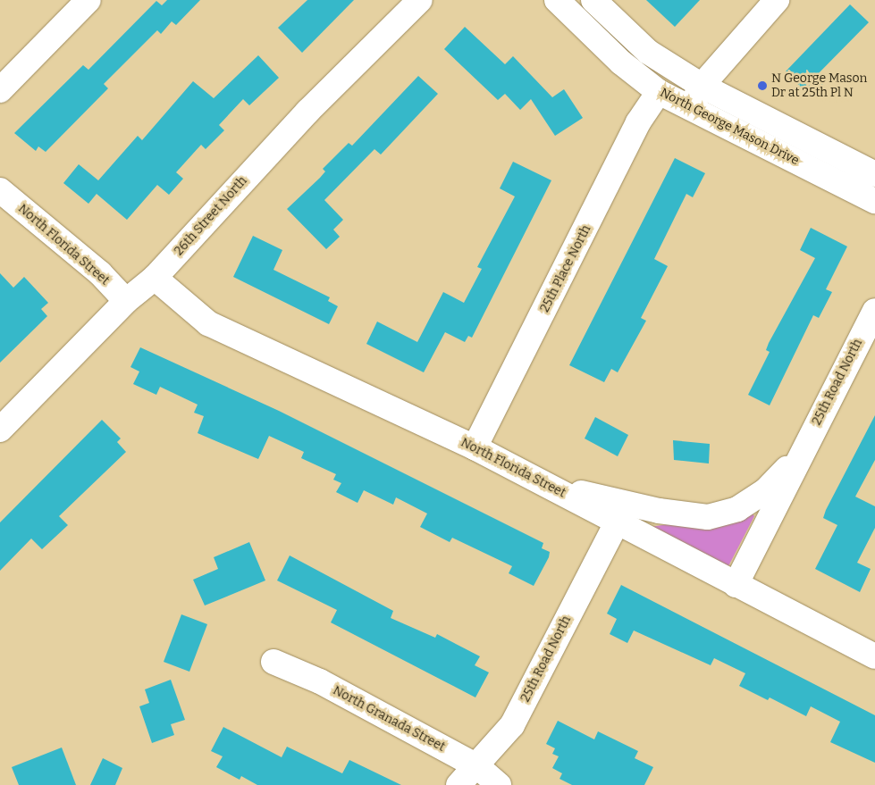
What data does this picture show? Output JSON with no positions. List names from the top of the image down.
{
  "streets": {
    "street": [
      "North George Mason Drive",
      "26th Street North",
      "North Florida Street",
      "25th Place North",
      "25th Road North",
      "North Granada Street"
    ]
  },
  "crossings": [
    ["North George Mason Drive", "25th Place North"],
    ["26th Street North", "North Florida Street"],
    ["North Florida Street", "25th Place North"],
    ["North Florida Street", "25th Road North"],
    ["25th Road North", "North Granada Street"]
  ],
  "places": ["N George Mason Dr at 25th Pl N"]
}
